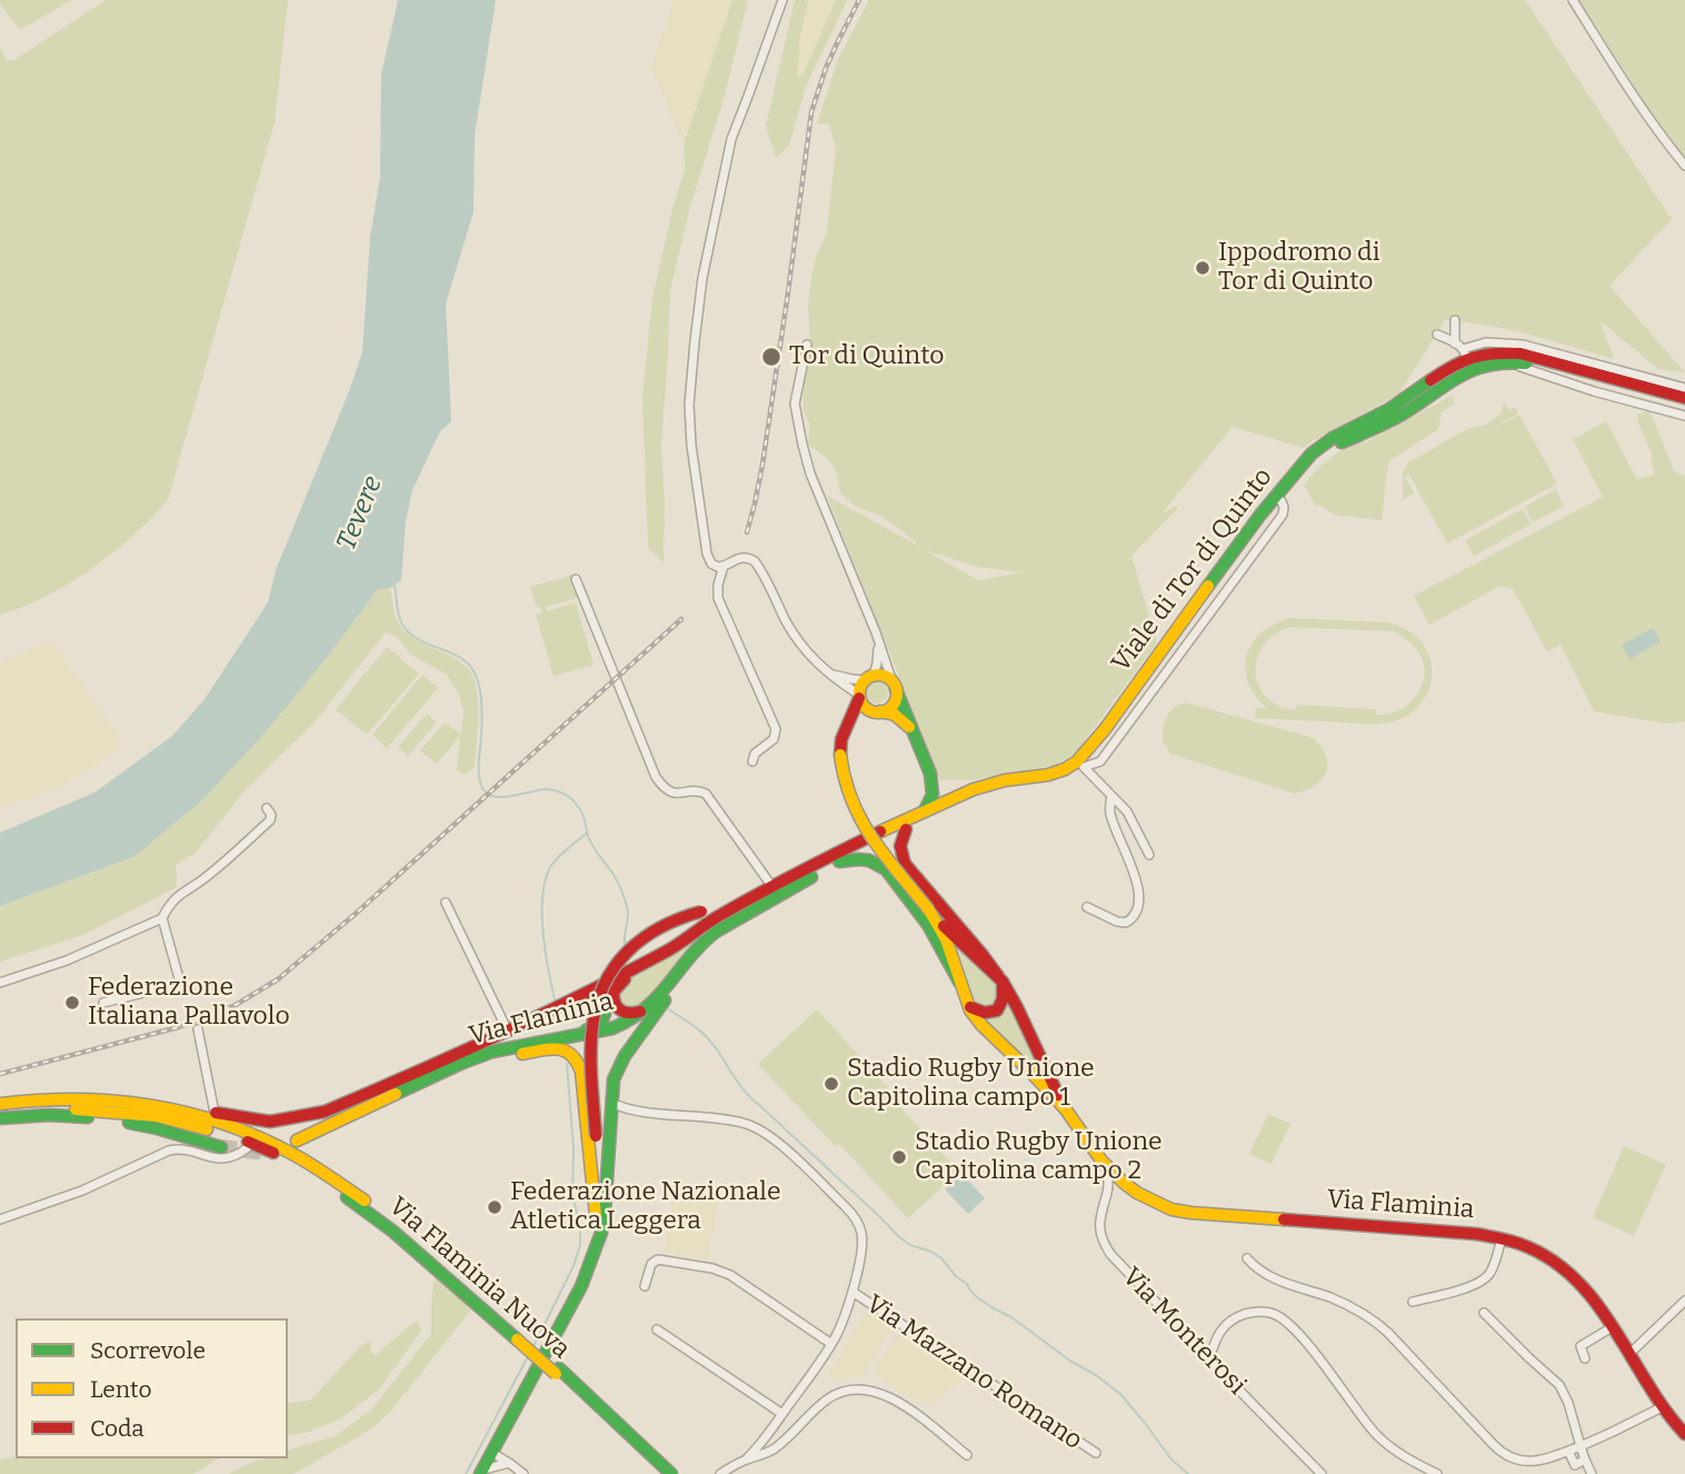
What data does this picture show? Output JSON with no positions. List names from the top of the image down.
{
  "streets": {
    "main road": ["Viale di Tor di Quinto", "Via Flaminia", "Via Flaminia Nuova"],
    "street": ["Via Monterosi", "Via Mazzano Romano"]
  },
  "crossings": [
    ["Viale di Tor di Quinto", "Via Flaminia"],
    ["Via Flaminia", "Via Flaminia Nuova"],
    ["Via Flaminia", "Via Monterosi"]
  ],
  "water": ["Tevere"],
  "places": [
    "Ippodromo di Tor di Quinto",
    "Tor di Quinto",
    "Federazione Italiana Pallavolo",
    "Stadio Rugby Unione Capitolina campo 1",
    "Stadio Rugby Unione Capitolina campo 2",
    "Federazione Nazionale Atletica Leggera"
  ],
  "legend": ["Scorrevole", "Lento", "Coda"]
}
